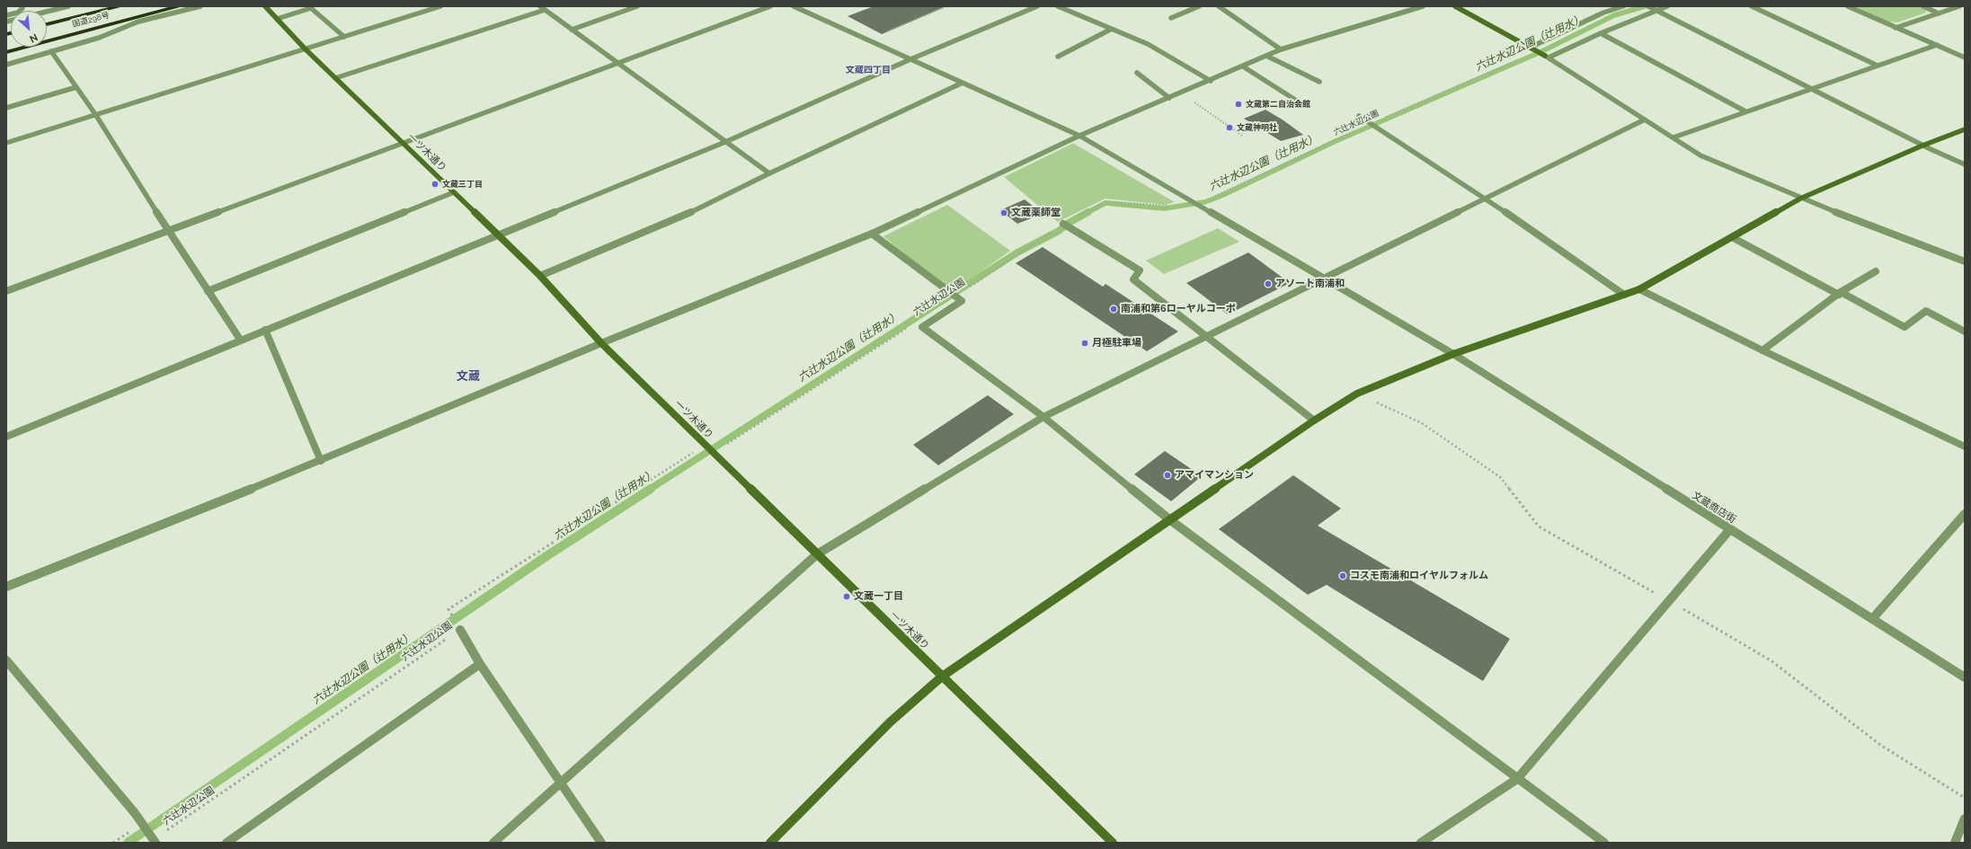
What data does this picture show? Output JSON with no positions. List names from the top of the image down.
{
  "streets": {
    "highway": ["国道298号"],
    "street": ["一ツ木通り", "文蔵商店街"],
    "path": ["六辻水辺公園"]
  },
  "crossings": [
    ["六辻水辺公園", "一ツ木通り"]
  ],
  "districts": ["文蔵四丁目", "文蔵"],
  "water": ["六辻水辺公園（辻用水）"],
  "places": [
    "文蔵第二自治会館",
    "文蔵神明社",
    "文蔵三丁目",
    "文蔵薬師堂",
    "アソート南浦和",
    "南浦和第6ローヤルコーポ",
    "月極駐車場",
    "アマイマンション",
    "コスモ南浦和ロイヤルフォルム",
    "文蔵一丁目"
  ],
  "north": "bottom right"
}
